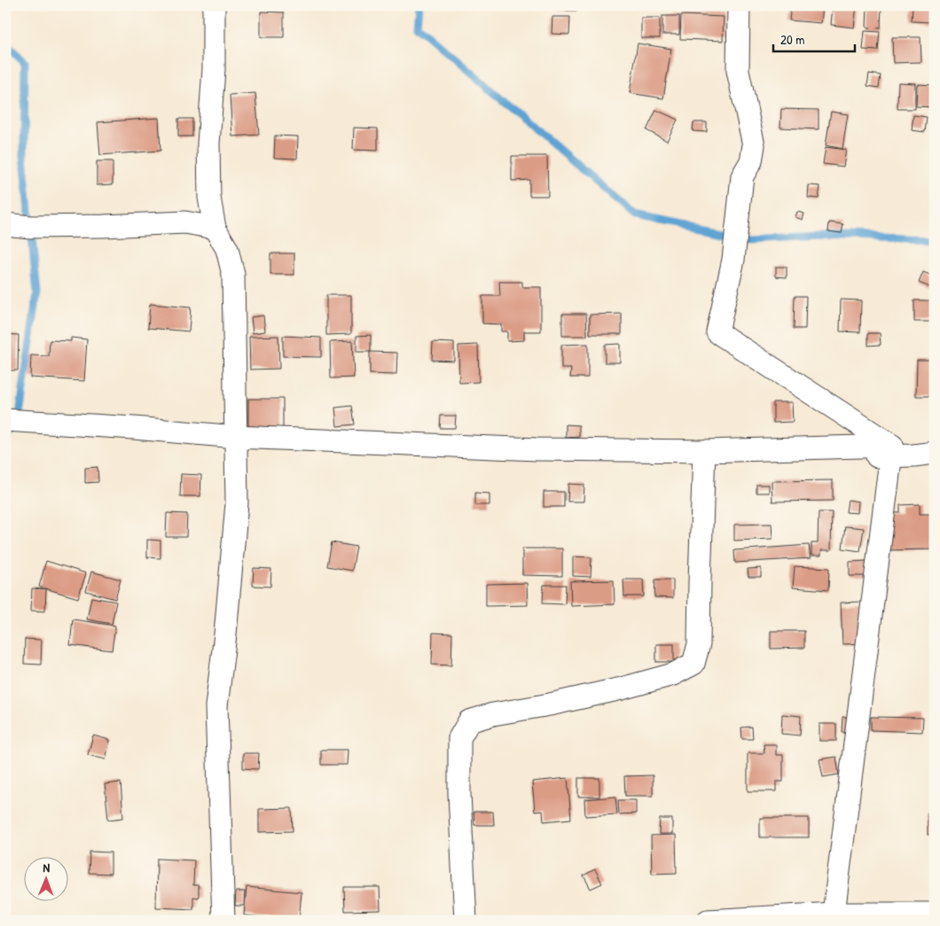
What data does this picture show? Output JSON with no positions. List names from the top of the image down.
{
  "scale_bar": "20 m",
  "north": "top"
}
